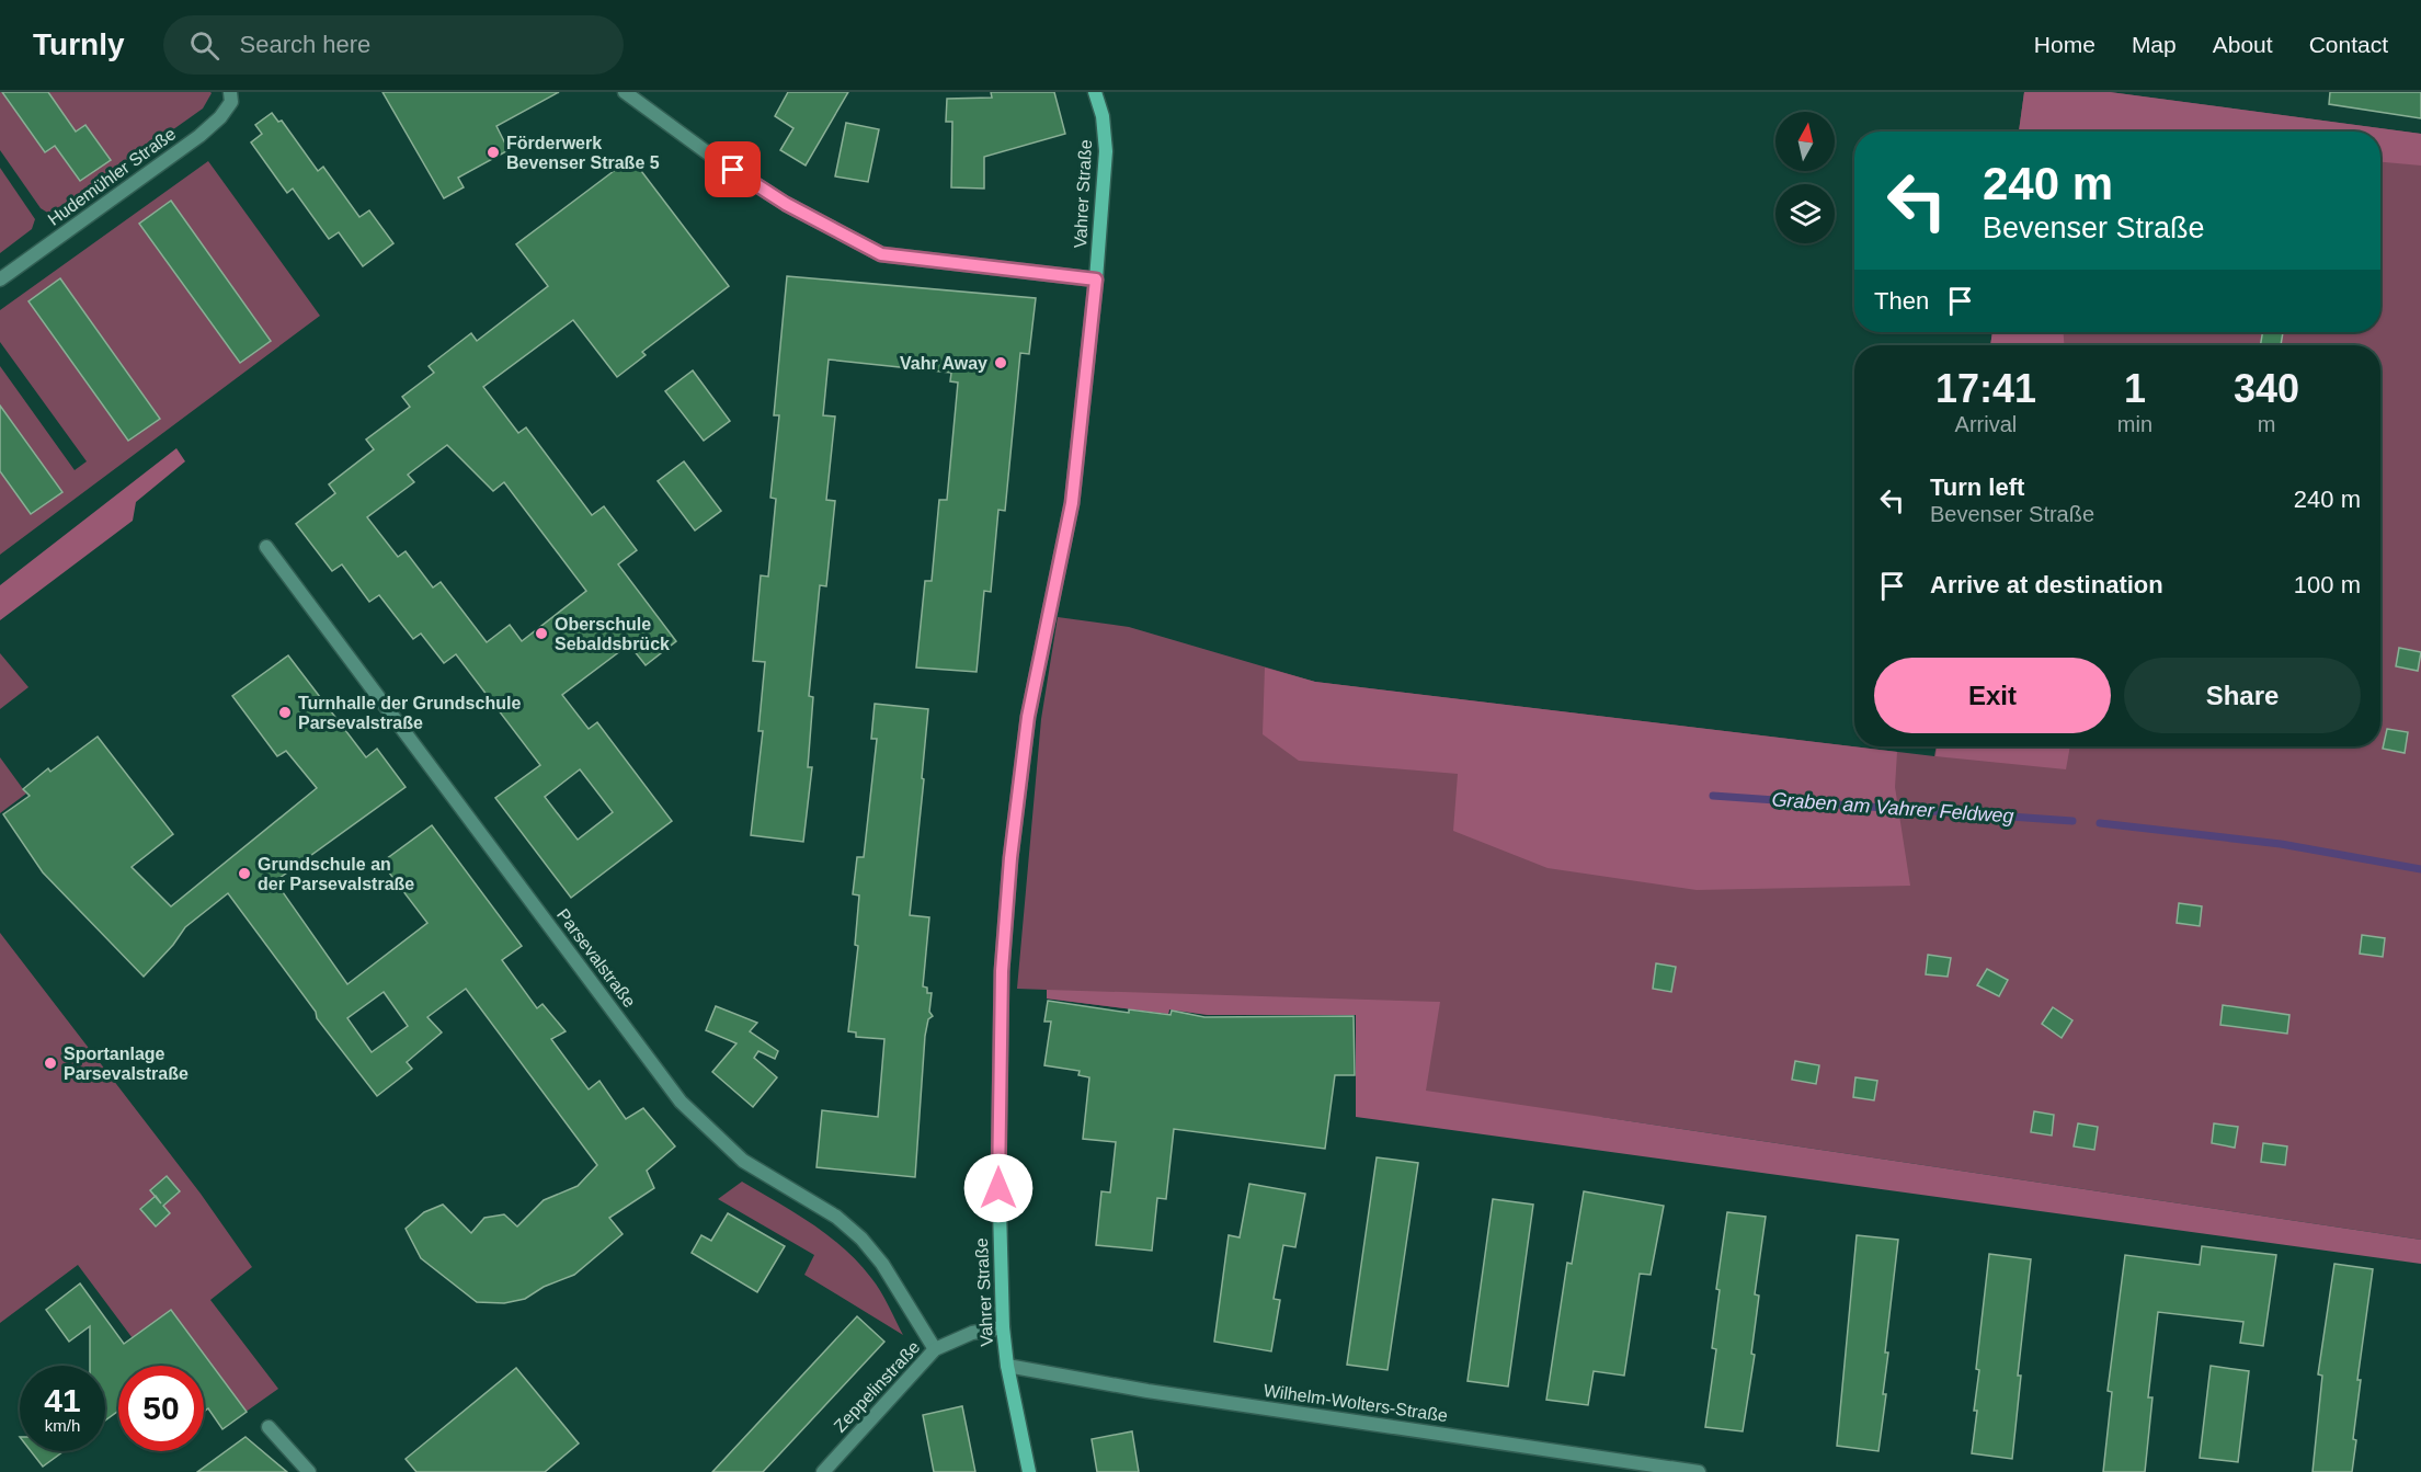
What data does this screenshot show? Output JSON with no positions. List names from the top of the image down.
{
  "streets": {
    "main road": ["Vahrer Straße"],
    "street": [
      "Hudemühler Straße",
      "Parsevalstraße",
      "Zeppelinstraße",
      "Wilhelm-Wolters-Straße"
    ]
  },
  "crossings": [
    ["Vahrer Straße", "Zeppelinstraße"],
    ["Vahrer Straße", "Wilhelm-Wolters-Straße"],
    ["Parsevalstraße", "Zeppelinstraße"]
  ],
  "water": ["Graben am Vahrer Feldweg"],
  "places": [
    "Förderwerk Bevenser Straße 5",
    "Vahr Away",
    "Oberschule Sebaldsbrück",
    "Turnhalle der Grundschule Parsevalstraße",
    "Grundschule an der Parsevalstraße",
    "Sportanlage Parsevalstraße"
  ],
  "north": "top",
  "page": {
    "header": "Turnly",
    "search": "Search here",
    "nav": [
      "Home",
      "Map",
      "About",
      "Contact"
    ],
    "turn": ["240 m", "Bevenser Straße"],
    "then": "Then",
    "eta": [
      "17:41",
      "Arrival",
      "1",
      "min",
      "340",
      "m"
    ],
    "list": [
      {
        "name": "Turn left",
        "note": "Bevenser Straße",
        "value": "240 m"
      },
      {
        "name": "Arrive at destination",
        "value": "100 m"
      }
    ],
    "buttons": ["Exit", "Share"],
    "speed": "41 km/h",
    "limit": "50"
  }
}
